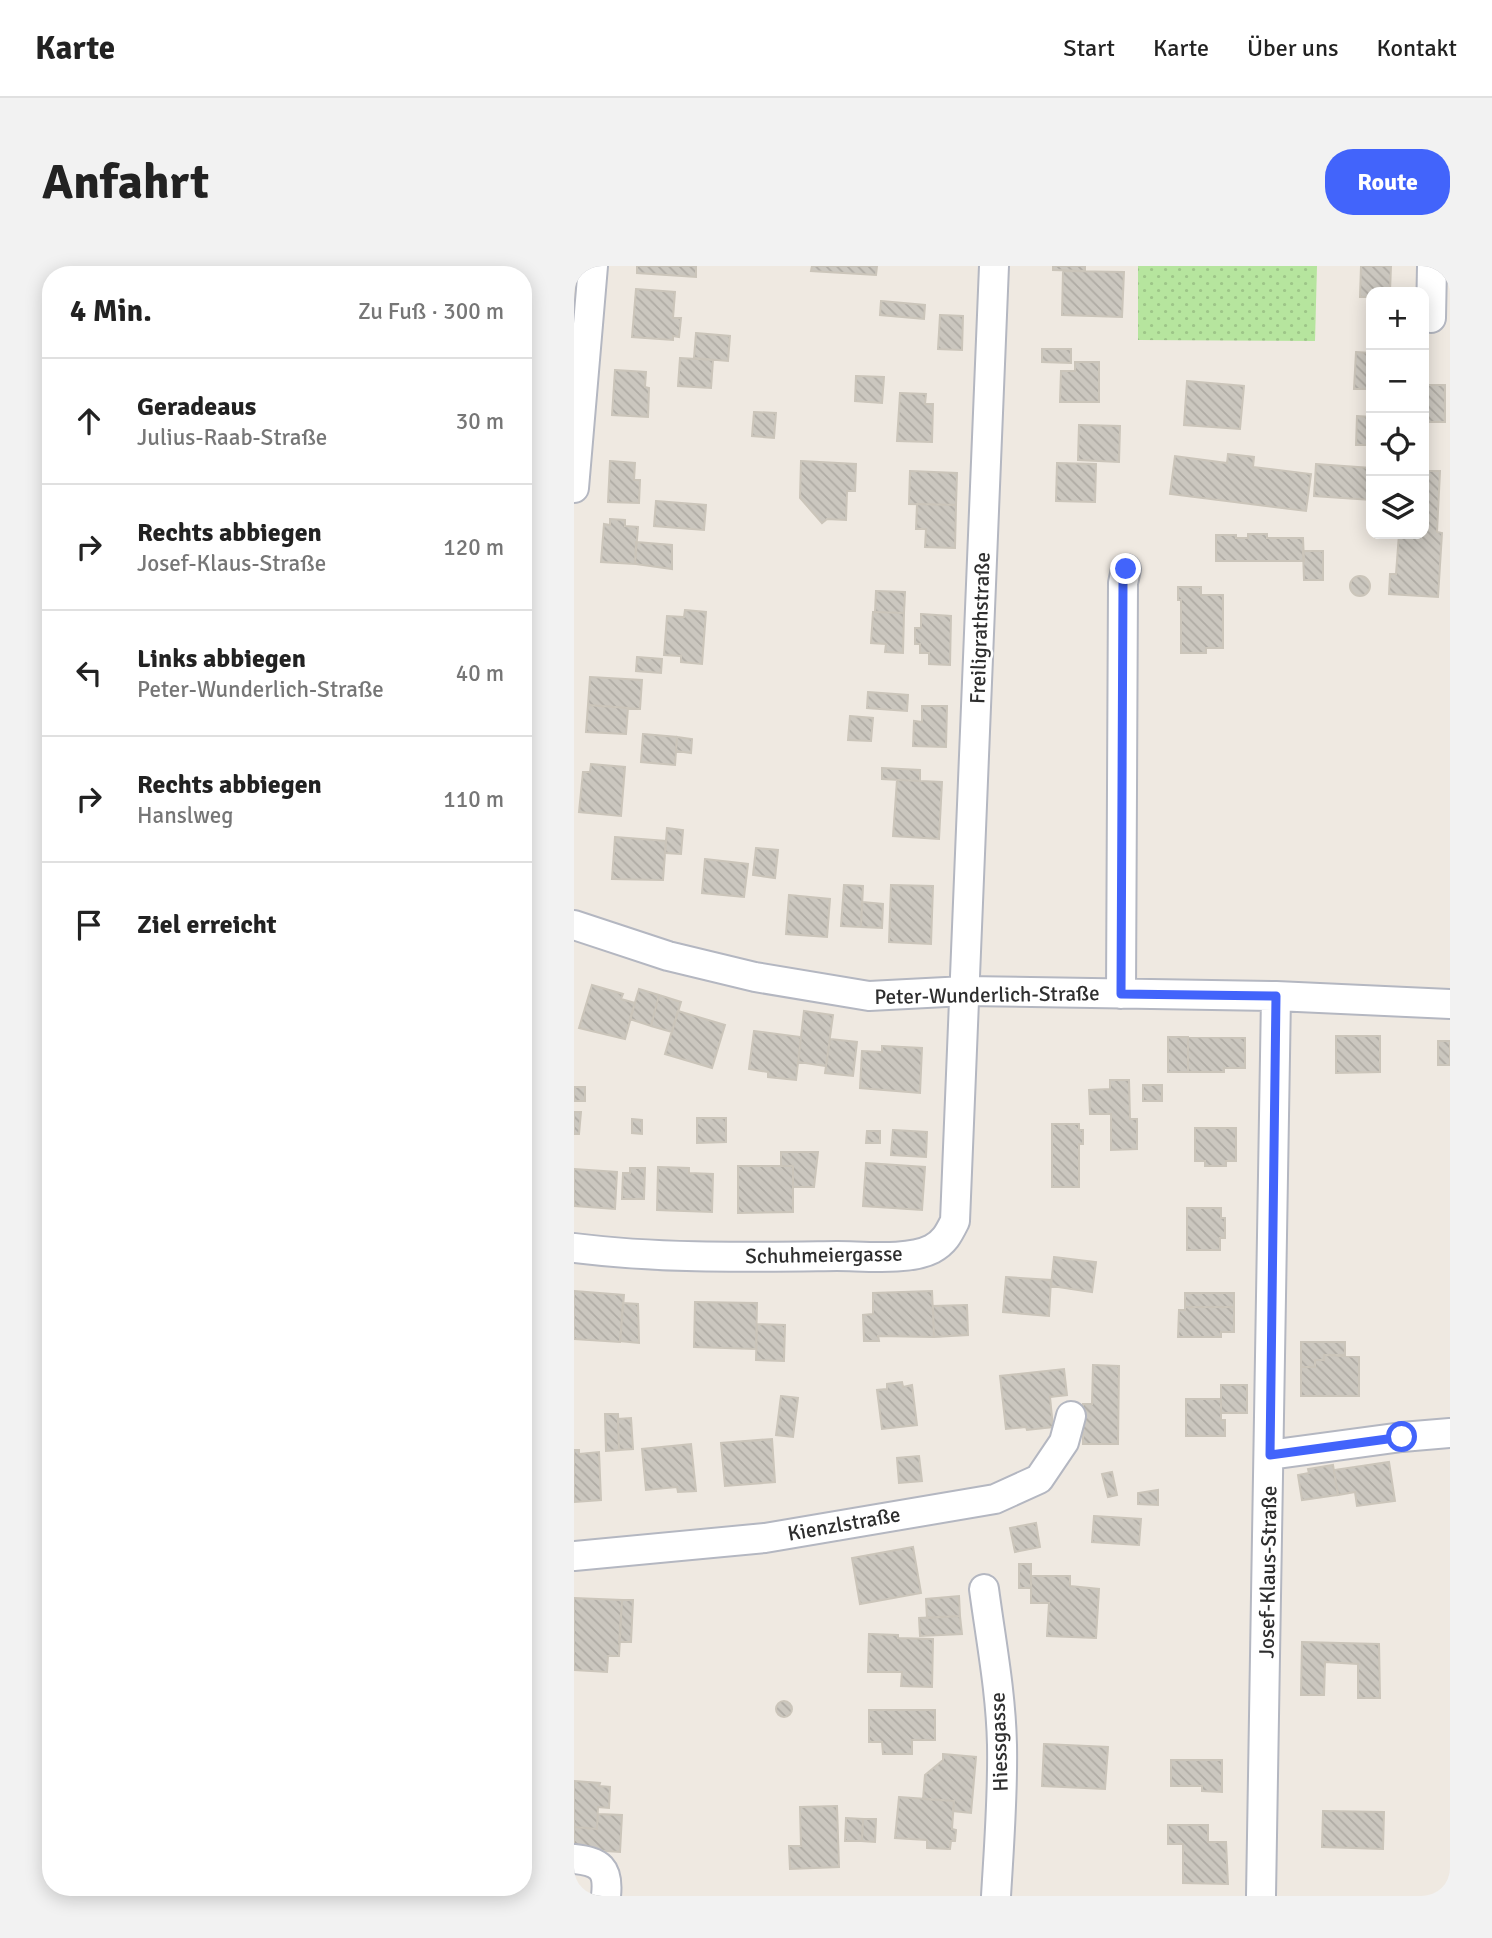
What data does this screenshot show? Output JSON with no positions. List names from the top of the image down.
{
  "streets": {
    "street": [
      "Freiligrathstraße",
      "Peter-Wunderlich-Straße",
      "Schuhmeiergasse",
      "Kienzlstraße",
      "Josef-Klaus-Straße",
      "Hiessgasse"
    ]
  },
  "crossings": [
    ["Freiligrathstraße", "Peter-Wunderlich-Straße"],
    ["Freiligrathstraße", "Schuhmeiergasse"],
    ["Peter-Wunderlich-Straße", "Schuhmeiergasse"],
    ["Peter-Wunderlich-Straße", "Josef-Klaus-Straße"]
  ],
  "page": {
    "header": "Karte",
    "nav": [
      "Start",
      "Karte",
      "Über uns",
      "Kontakt"
    ],
    "buttons": "Route",
    "title": "Anfahrt",
    "heading": ["4 Min.", "Zu Fuß · 300 m"],
    "map_buttons": ["+", "−"],
    "list": [
      ["Geradeaus", "Julius-Raab-Straße", "30 m"],
      ["Rechts abbiegen", "Josef-Klaus-Straße", "120 m"],
      ["Links abbiegen", "Peter-Wunderlich-Straße", "40 m"],
      ["Rechts abbiegen", "Hanslweg", "110 m"],
      "Ziel erreicht"
    ]
  }
}
